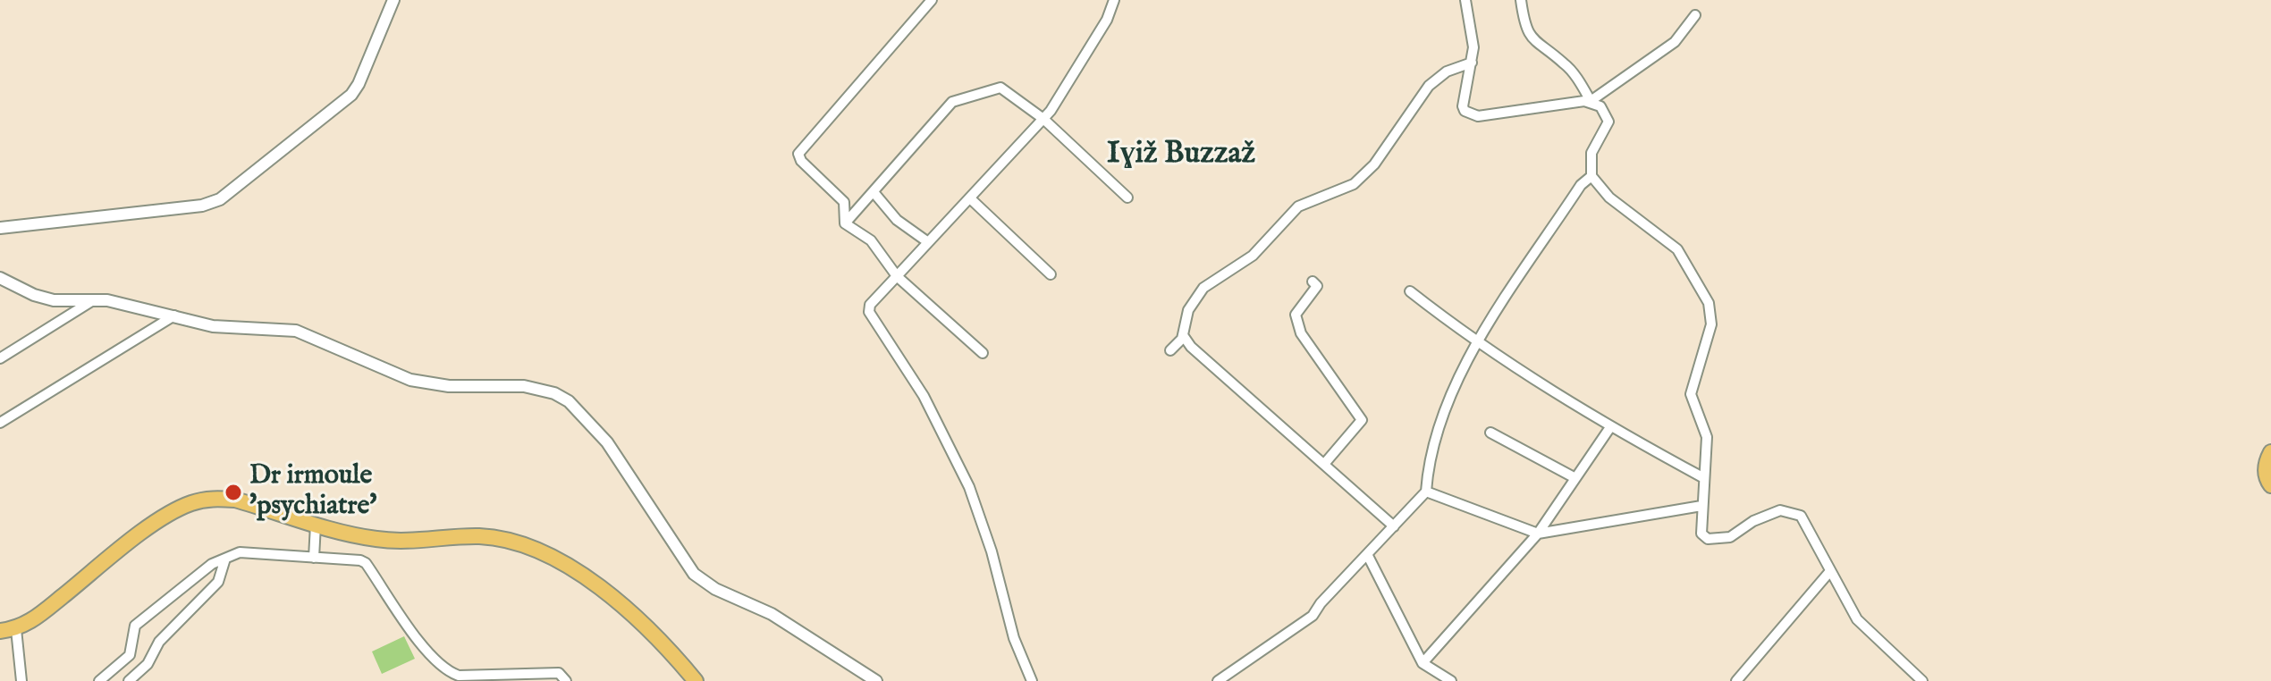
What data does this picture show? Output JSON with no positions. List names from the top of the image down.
{
  "districts": ["Iɣiž Buzzaž"],
  "places": ["Dr irmoule 'psychiatre'"]
}
